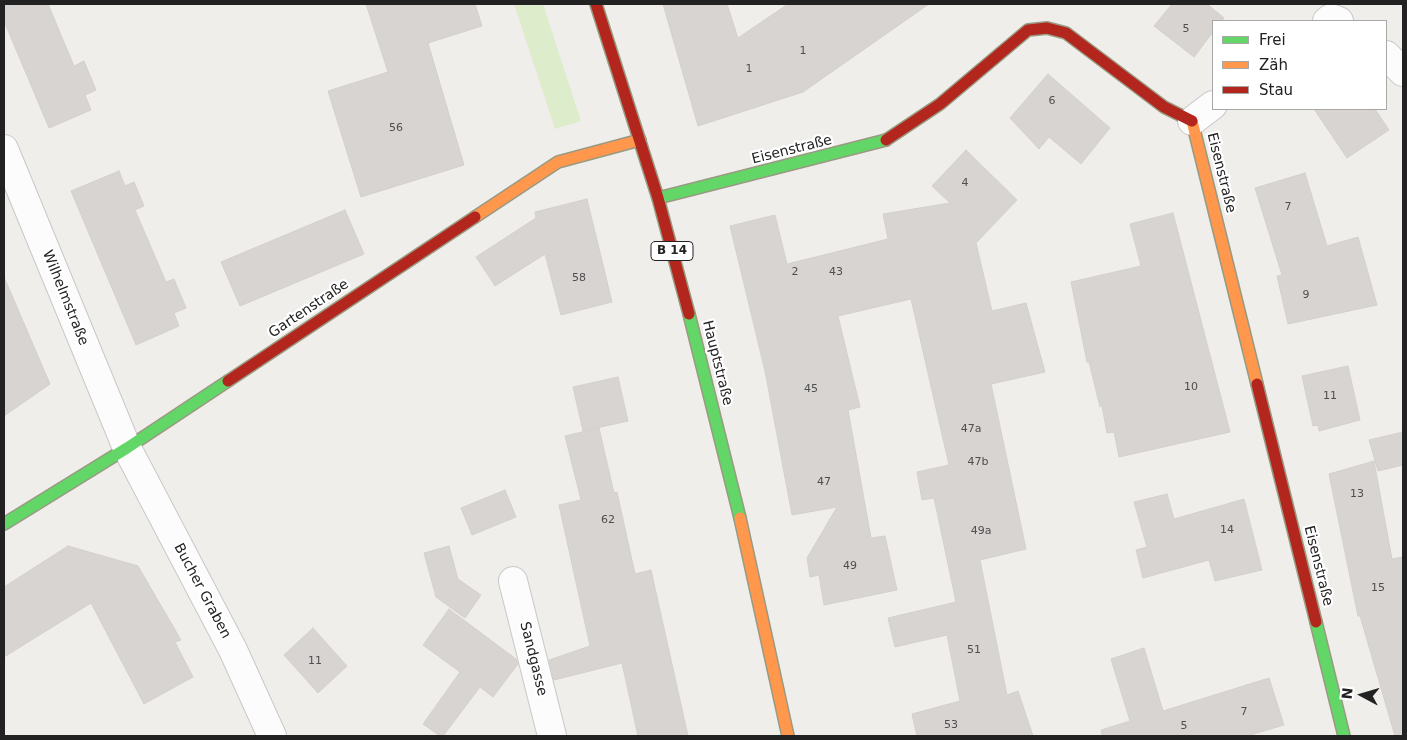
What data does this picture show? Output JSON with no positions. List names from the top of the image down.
{
  "streets": {
    "street": [
      "Eisenstraße",
      "B 14",
      "Wilhelmstraße",
      "Gartenstraße",
      "Hauptstraße",
      "Bucher Graben",
      "Sandgasse"
    ]
  },
  "crossings": [
    ["Eisenstraße", "Hauptstraße"],
    ["Wilhelmstraße", "Gartenstraße"],
    ["Wilhelmstraße", "Bucher Graben"],
    ["Gartenstraße", "Hauptstraße"],
    ["Gartenstraße", "Bucher Graben"]
  ],
  "house_numbers": [
    "5",
    "1",
    "1",
    "6",
    "56",
    "4",
    "7",
    "2",
    "43",
    "58",
    "9",
    "10",
    "45",
    "11",
    "47a",
    "47b",
    "47",
    "13",
    "62",
    "14",
    "49a",
    "49",
    "15",
    "51",
    "11",
    "7",
    "53",
    "5"
  ],
  "legend": ["Frei", "Zäh", "Stau"],
  "north": "left"
}
